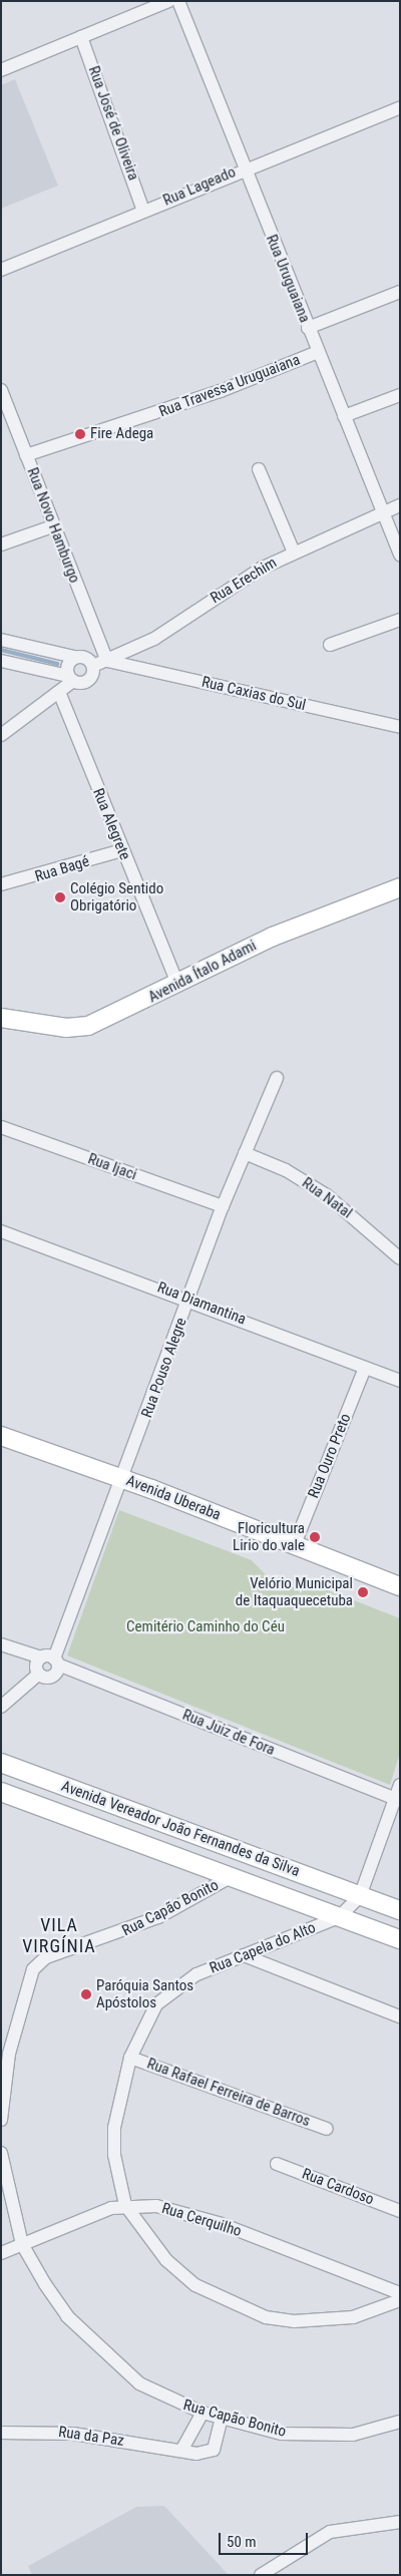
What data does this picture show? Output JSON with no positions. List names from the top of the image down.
{
  "streets": {
    "main road": ["Avenida Ítalo Adami", "Avenida Uberaba", "Avenida Vereador João Fernandes da Silva"],
    "street": [
      "Rua José de Oliveira",
      "Rua Lageado",
      "Rua Uruguaiana",
      "Rua Travessa Uruguaiana",
      "Rua Novo Hamburgo",
      "Rua Erechim",
      "Rua Caxias do Sul",
      "Rua Alegrete",
      "Rua Bagé",
      "Rua Ijaci",
      "Rua Natal",
      "Rua Diamantina",
      "Rua Pouso Alegre",
      "Rua Ouro Preto",
      "Rua Juiz de Fora",
      "Rua Capão Bonito",
      "Rua Capela do Alto",
      "Rua Rafael Ferreira de Barros",
      "Rua Cardoso",
      "Rua Cerquilho",
      "Rua da Paz"
    ]
  },
  "crossings": [
    ["Rua José de Oliveira", "Rua Lageado"],
    ["Rua Lageado", "Rua Uruguaiana"],
    ["Rua Uruguaiana", "Rua Travessa Uruguaiana"],
    ["Rua Uruguaiana", "Rua Erechim"],
    ["Rua Travessa Uruguaiana", "Rua Novo Hamburgo"],
    ["Rua Novo Hamburgo", "Rua Erechim"],
    ["Rua Novo Hamburgo", "Rua Caxias do Sul"],
    ["Rua Erechim", "Rua Caxias do Sul"],
    ["Rua Alegrete", "Rua Bagé"],
    ["Rua Alegrete", "Avenida Ítalo Adami"],
    ["Rua Ijaci", "Rua Pouso Alegre"],
    ["Rua Natal", "Rua Pouso Alegre"],
    ["Rua Diamantina", "Rua Pouso Alegre"],
    ["Rua Diamantina", "Rua Ouro Preto"],
    ["Rua Pouso Alegre", "Avenida Uberaba"],
    ["Rua Pouso Alegre", "Rua Juiz de Fora"],
    ["Rua Ouro Preto", "Avenida Uberaba"],
    ["Avenida Vereador João Fernandes da Silva", "Rua Capão Bonito"],
    ["Avenida Vereador João Fernandes da Silva", "Rua Capela do Alto"],
    ["Rua Capão Bonito", "Rua Cerquilho"],
    ["Rua Capão Bonito", "Rua da Paz"],
    ["Rua Capela do Alto", "Rua Rafael Ferreira de Barros"],
    ["Rua Capela do Alto", "Rua Cerquilho"]
  ],
  "districts": ["VILA VIRGÍNIA"],
  "parks": ["Cemitério Caminho do Céu"],
  "places": [
    "Fire Adega",
    "Colégio Sentido Obrigatório",
    "Floricultura Lirio do vale",
    "Velório Municipal de Itaquaquecetuba",
    "Paróquia Santos Apóstolos"
  ],
  "scale_bar": "50 m"
}
